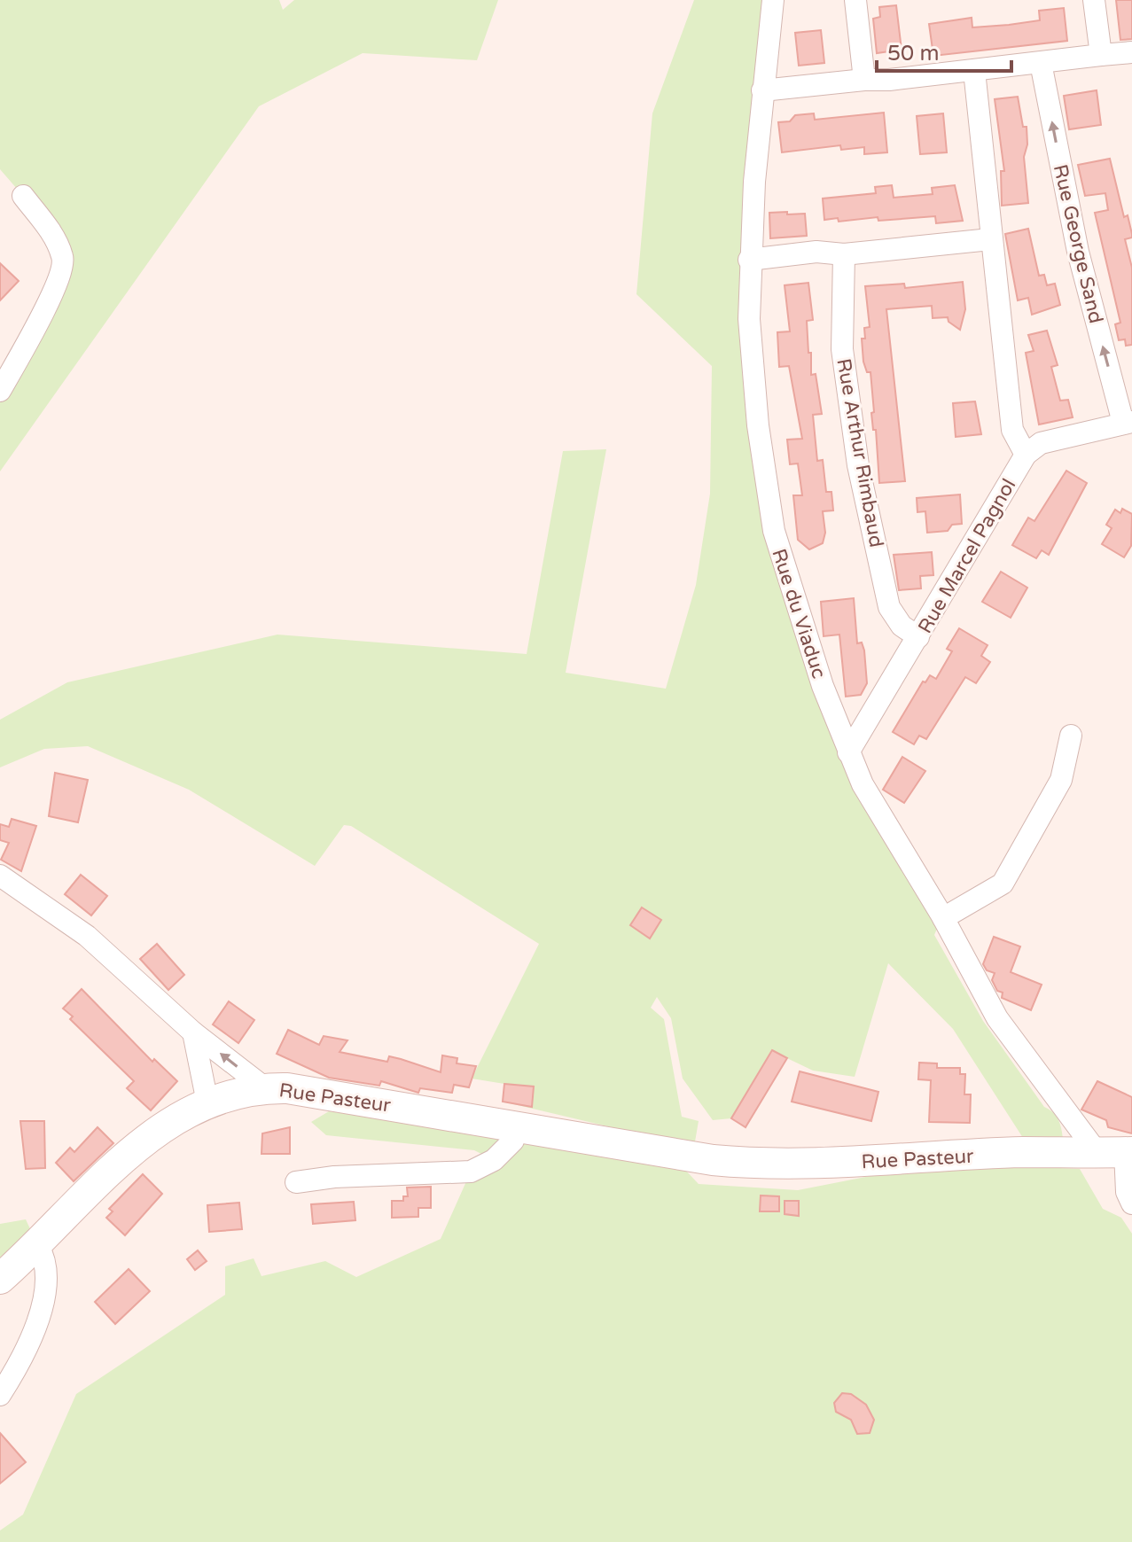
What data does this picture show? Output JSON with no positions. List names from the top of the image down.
{
  "streets": {
    "main road": ["Rue Pasteur"],
    "street": [
      "Rue George Sand",
      "Rue Arthur Rimbaud",
      "Rue Marcel Pagnol",
      "Rue du Viaduc"
    ]
  },
  "crossings": [
    ["Rue Arthur Rimbaud", "Rue Marcel Pagnol"],
    ["Rue Marcel Pagnol", "Rue du Viaduc"],
    ["Rue du Viaduc", "Rue Pasteur"]
  ],
  "scale_bar": "50 m"
}
